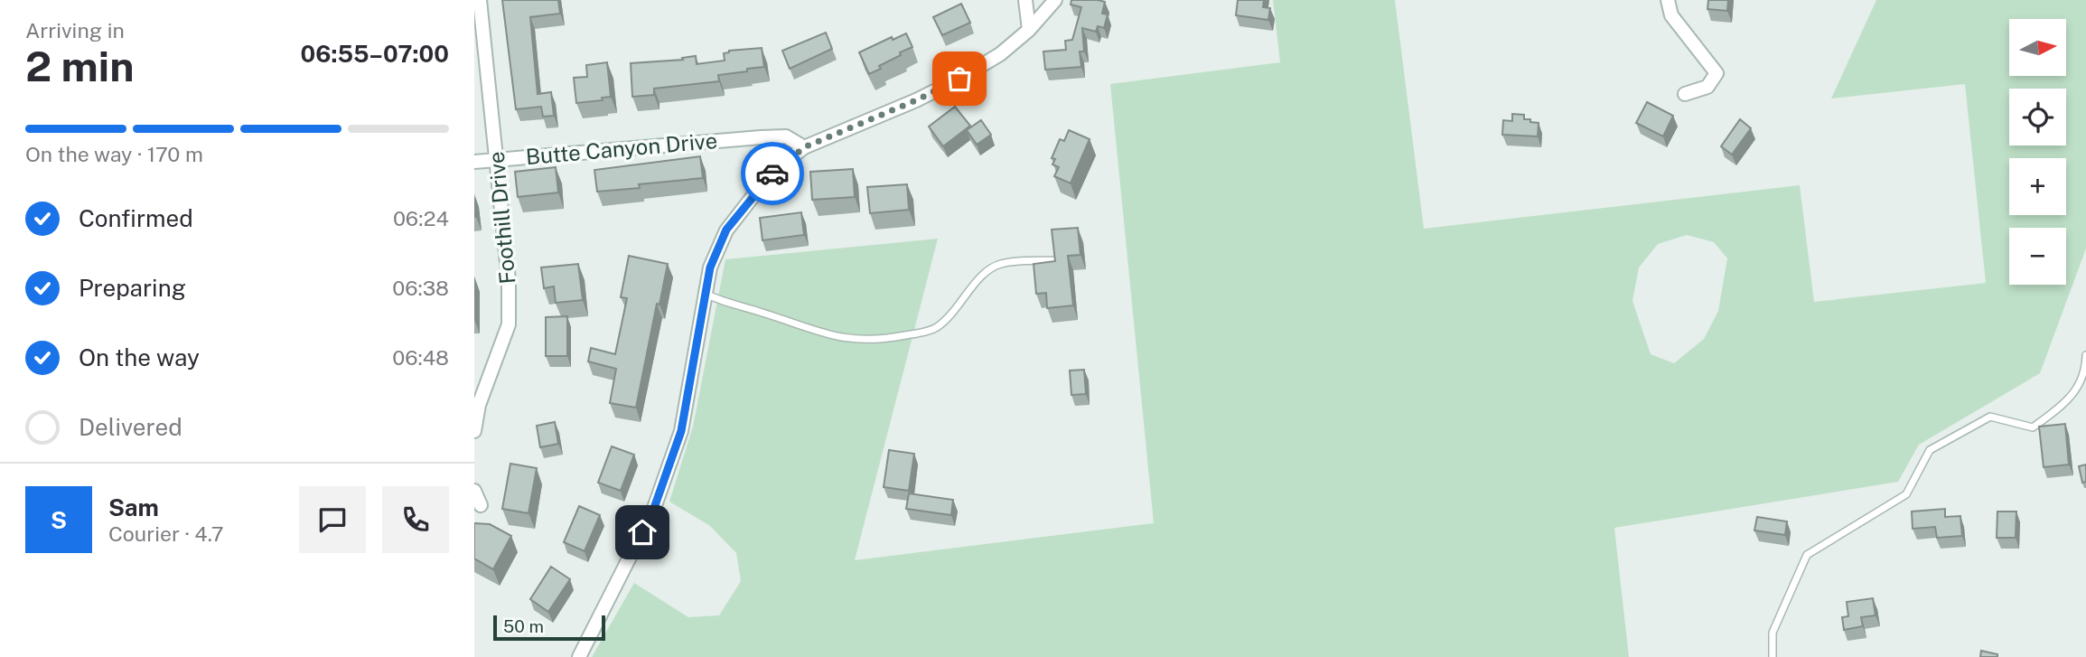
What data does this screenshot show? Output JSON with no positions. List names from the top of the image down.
{
  "streets": {
    "street": ["Butte Canyon Drive", "Foothill Drive"]
  },
  "crossings": [
    ["Butte Canyon Drive", "Foothill Drive"]
  ],
  "scale_bar": "50 m",
  "north": "right",
  "page": {
    "heading": ["2 min", "Arriving in", "06:55–07:00"],
    "panel": ["Sam", "Courier · 4.7"],
    "map_buttons": ["+", "−"],
    "bar": "On the way · 170 m",
    "list": [
      ["Confirmed", "06:24"],
      ["Preparing", "06:38"],
      ["On the way", "06:48"],
      "Delivered"
    ],
    "round": "S",
    "scale": "50 m"
  }
}
